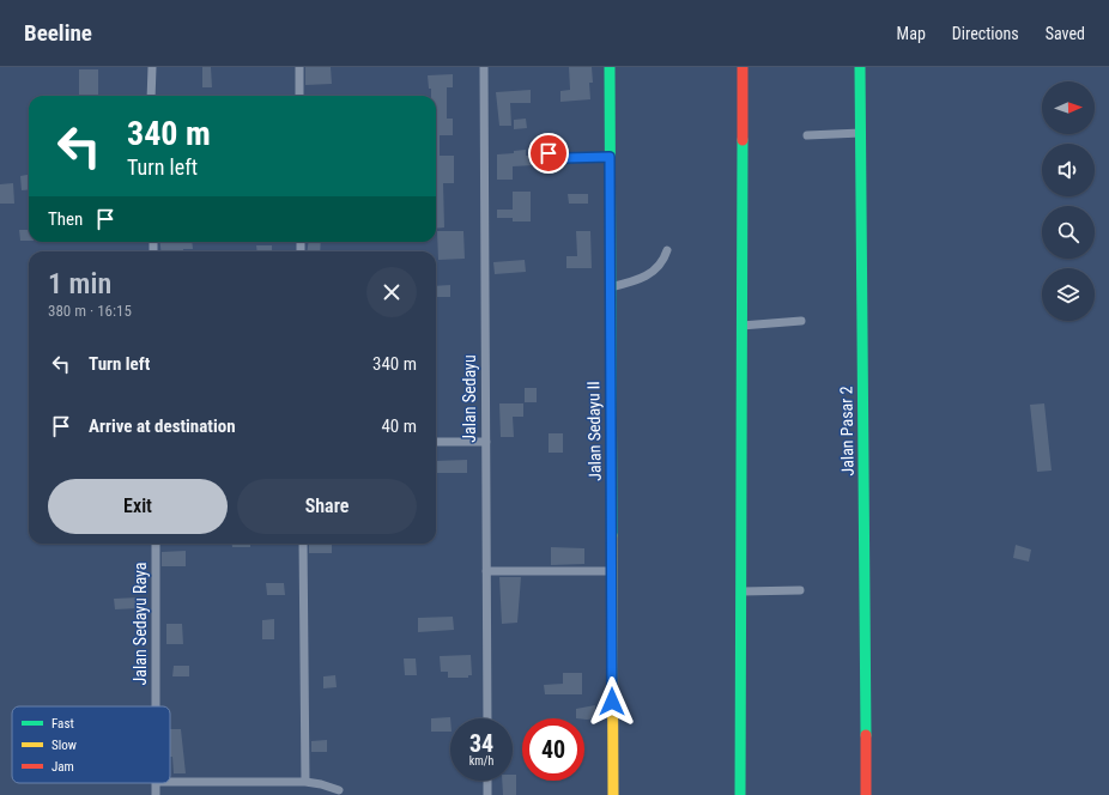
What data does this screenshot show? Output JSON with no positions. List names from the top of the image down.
{
  "streets": {
    "street": [
      "Jalan Sedayu",
      "Jalan Sedayu II",
      "Jalan Pasar 2",
      "Jalan Sedayu Raya"
    ]
  },
  "legend": ["Fast", "Slow", "Jam"],
  "north": "right",
  "page": {
    "header": "Beeline",
    "nav": ["Map", "Directions", "Saved"],
    "turn": ["340 m", "Turn left"],
    "then": "Then",
    "heading": ["1 min", "380 m · 16:15"],
    "list": [
      {
        "name": "Turn left",
        "value": "340 m"
      },
      {
        "name": "Arrive at destination",
        "value": "40 m"
      }
    ],
    "buttons": ["Exit", "Share"],
    "speed": "34 km/h",
    "limit": "40"
  }
}
